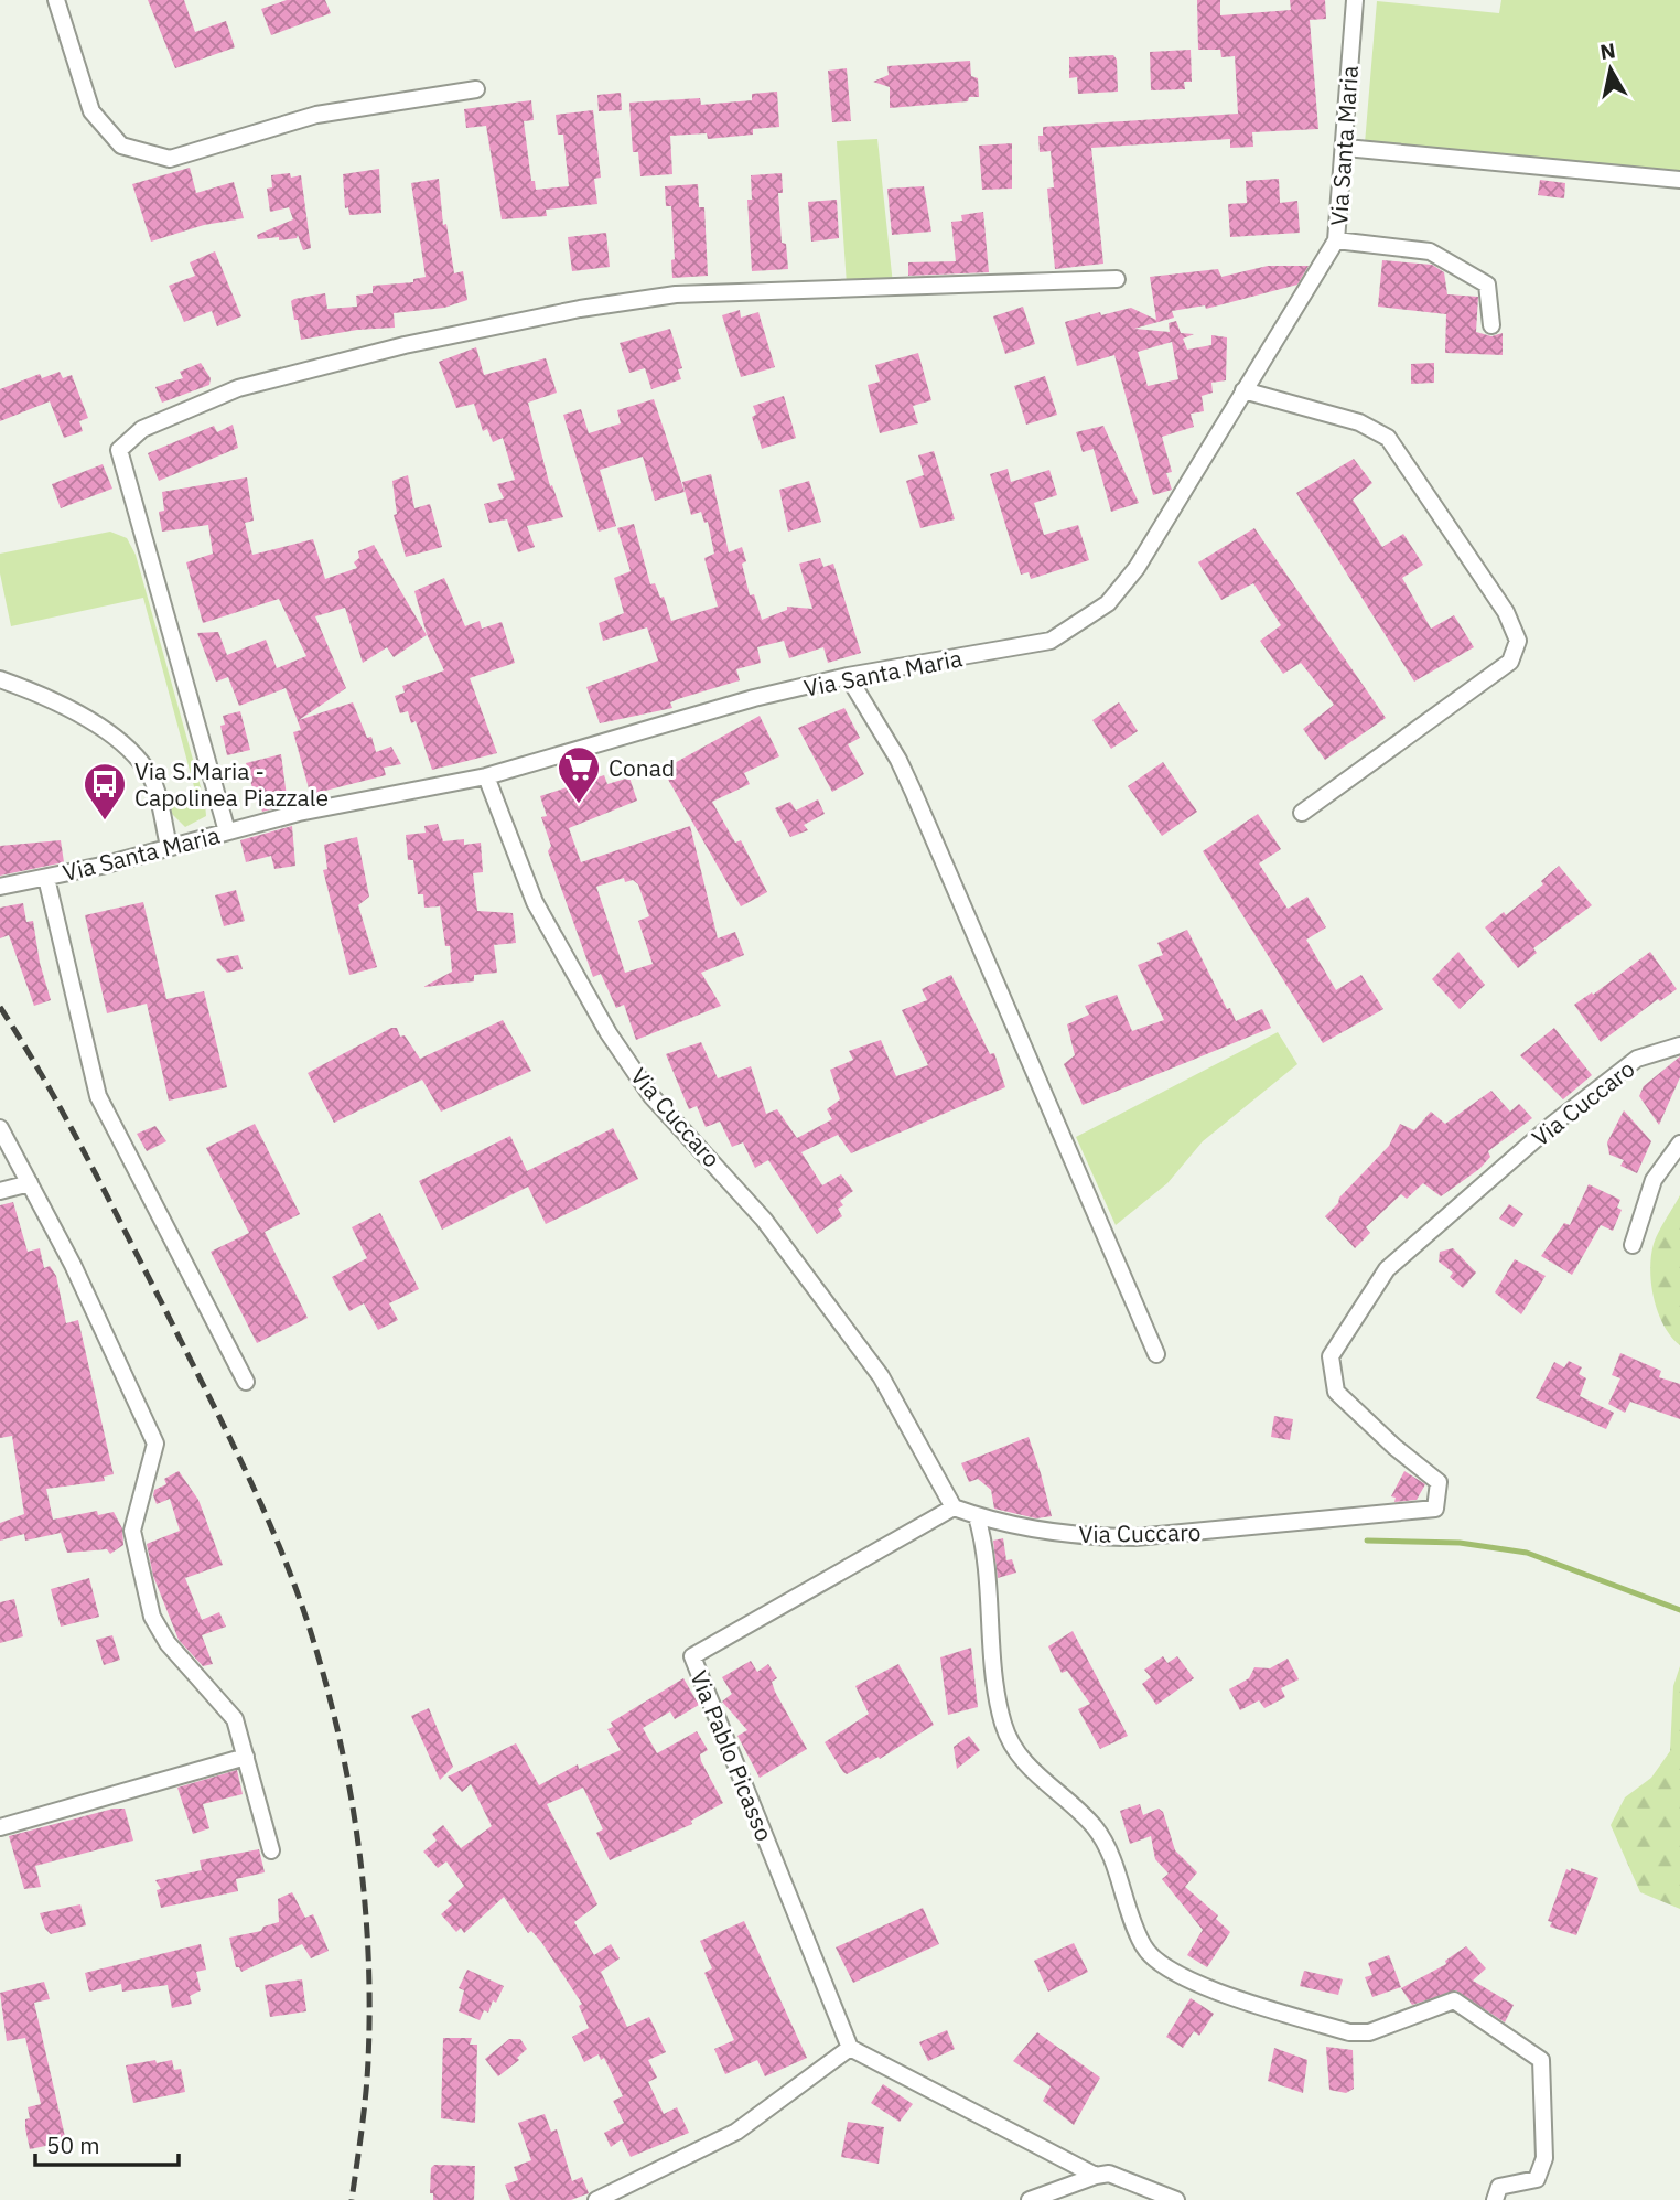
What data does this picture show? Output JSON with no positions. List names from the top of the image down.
{
  "streets": {
    "street": ["Via Santa Maria", "Via Cuccaro", "Via Pablo Picasso"]
  },
  "crossings": [
    ["Via Santa Maria", "Via Cuccaro"],
    ["Via Cuccaro", "Via Pablo Picasso"]
  ],
  "places": {
    "supermarket": ["Conad"],
    "bus stop": ["Via S.Maria - Capolinea Piazzale"]
  },
  "scale_bar": "50 m",
  "north": "top"
}
